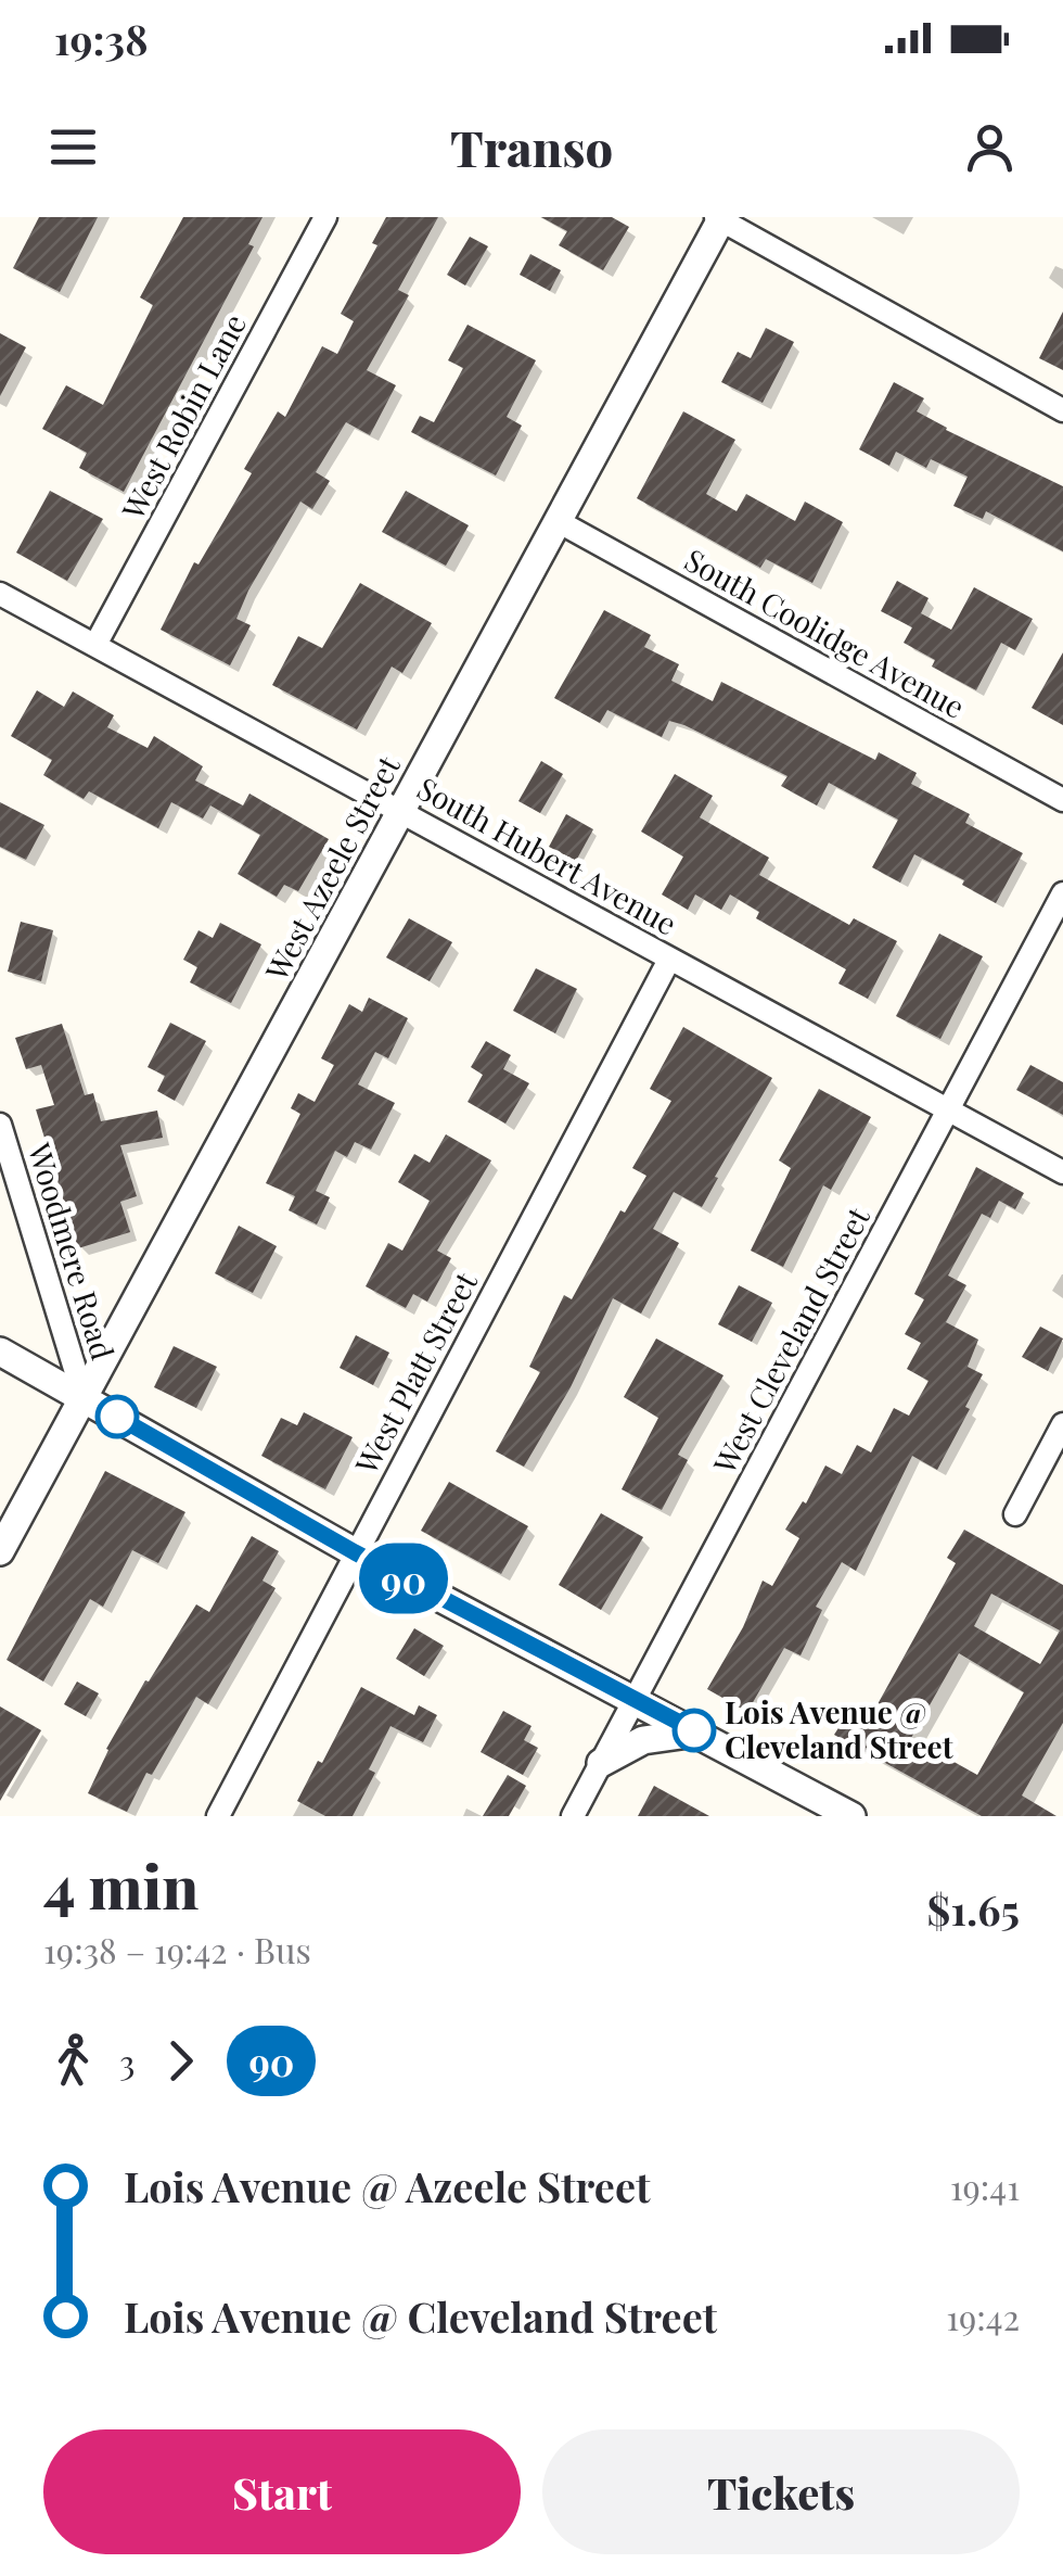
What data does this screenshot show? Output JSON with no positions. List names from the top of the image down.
{
  "streets": {
    "street": [
      "West Robin Lane",
      "South Coolidge Avenue",
      "South Hubert Avenue",
      "West Azeele Street",
      "Woodmere Road",
      "West Cleveland Street",
      "West Platt Street"
    ]
  },
  "crossings": [
    ["West Robin Lane", "South Hubert Avenue"],
    ["South Coolidge Avenue", "West Azeele Street"],
    ["South Hubert Avenue", "West Azeele Street"],
    ["South Hubert Avenue", "West Cleveland Street"],
    ["South Hubert Avenue", "West Platt Street"],
    ["West Azeele Street", "Woodmere Road"]
  ],
  "places": ["Lois Avenue @ Cleveland Street"],
  "lines": ["bus line 90"],
  "page": {
    "status": "19:38",
    "header": "Transo",
    "on_map": "90",
    "heading": ["4 min", "19:38 – 19:42 · Bus", "$1.65"],
    "legs": ["3", "90"],
    "list": [
      {
        "name": "Lois Avenue @ Azeele Street",
        "value": "19:41"
      },
      {
        "name": "Lois Avenue @ Cleveland Street",
        "value": "19:42"
      }
    ],
    "buttons": ["Start", "Tickets"]
  }
}
